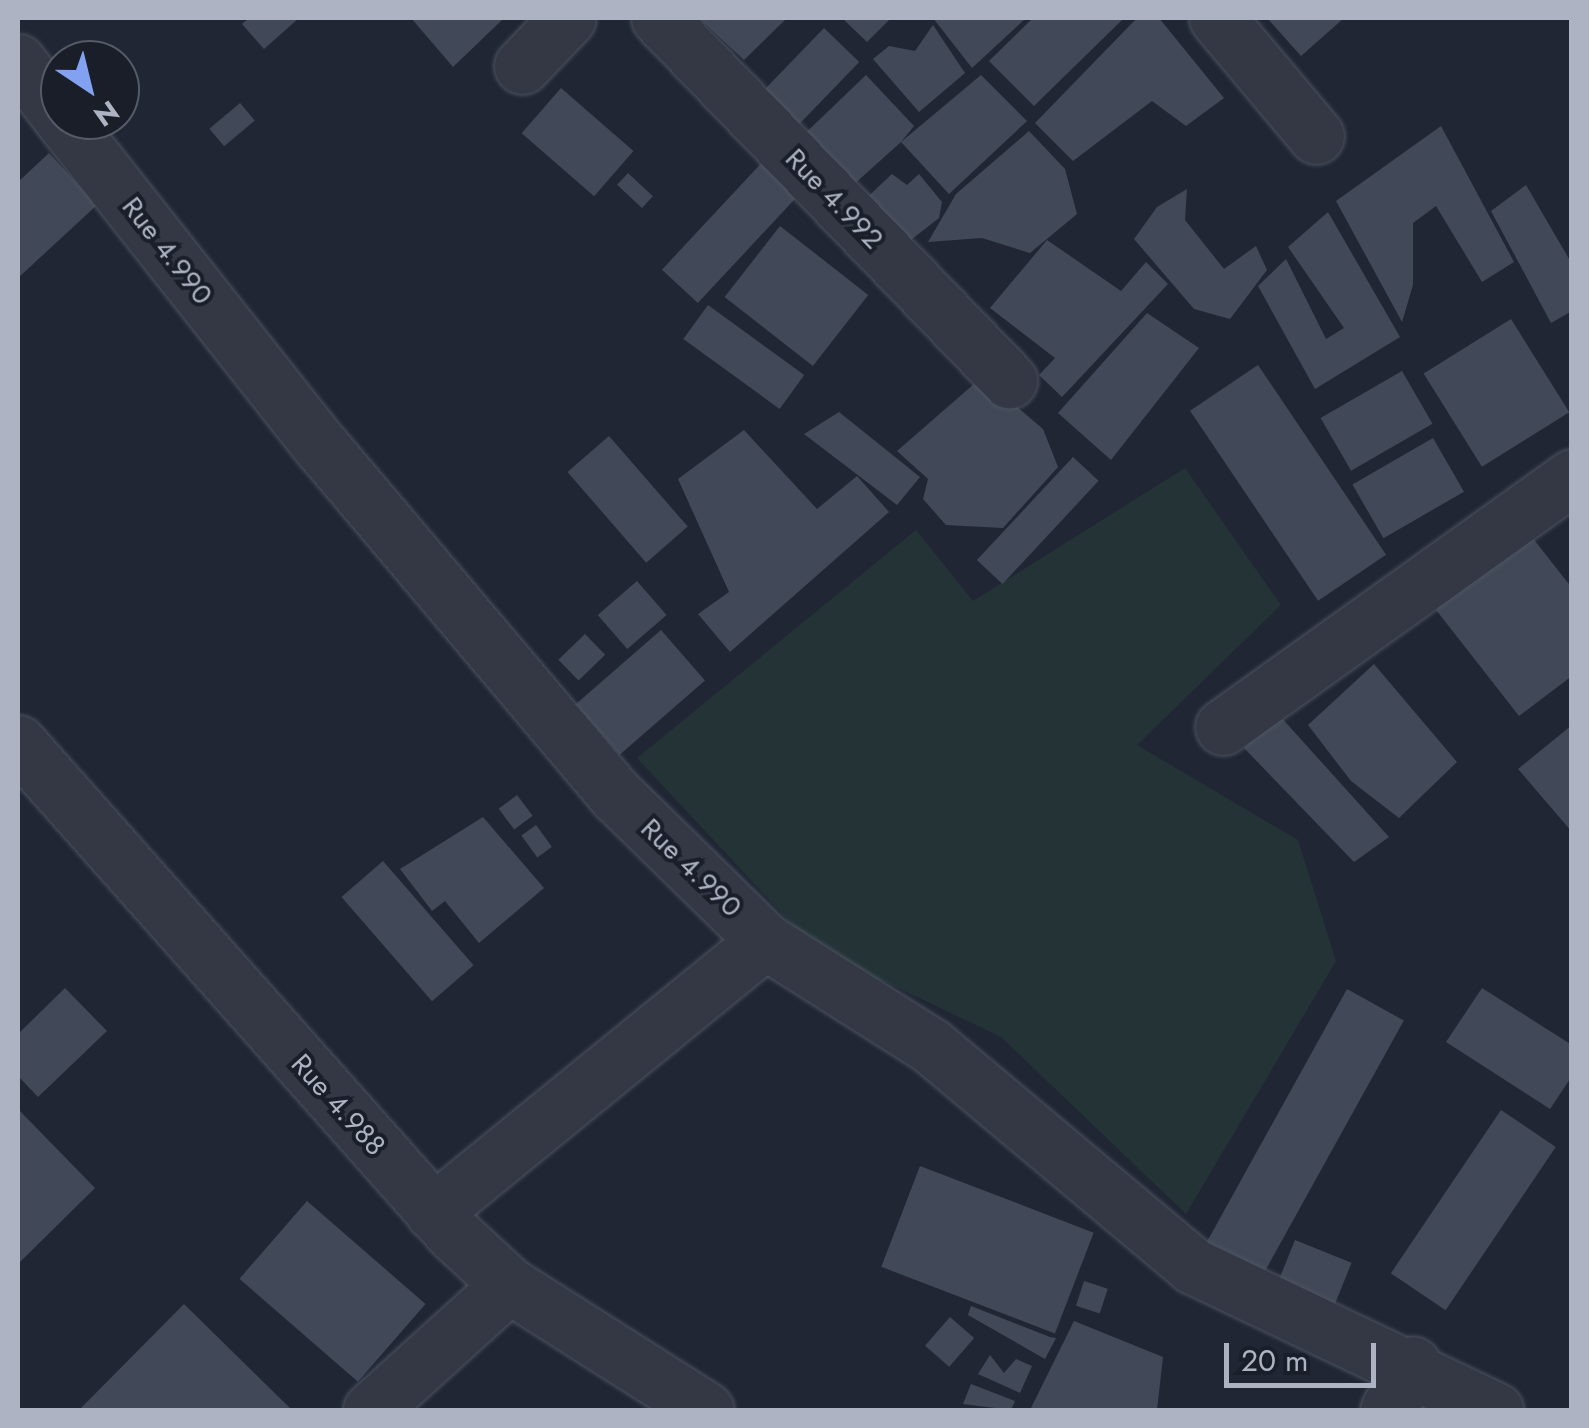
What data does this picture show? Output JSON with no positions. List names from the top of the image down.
{
  "streets": {
    "street": ["Rue 4.992", "Rue 4.990", "Rue 4.988"]
  },
  "scale_bar": "20 m",
  "north": "bottom right"
}
